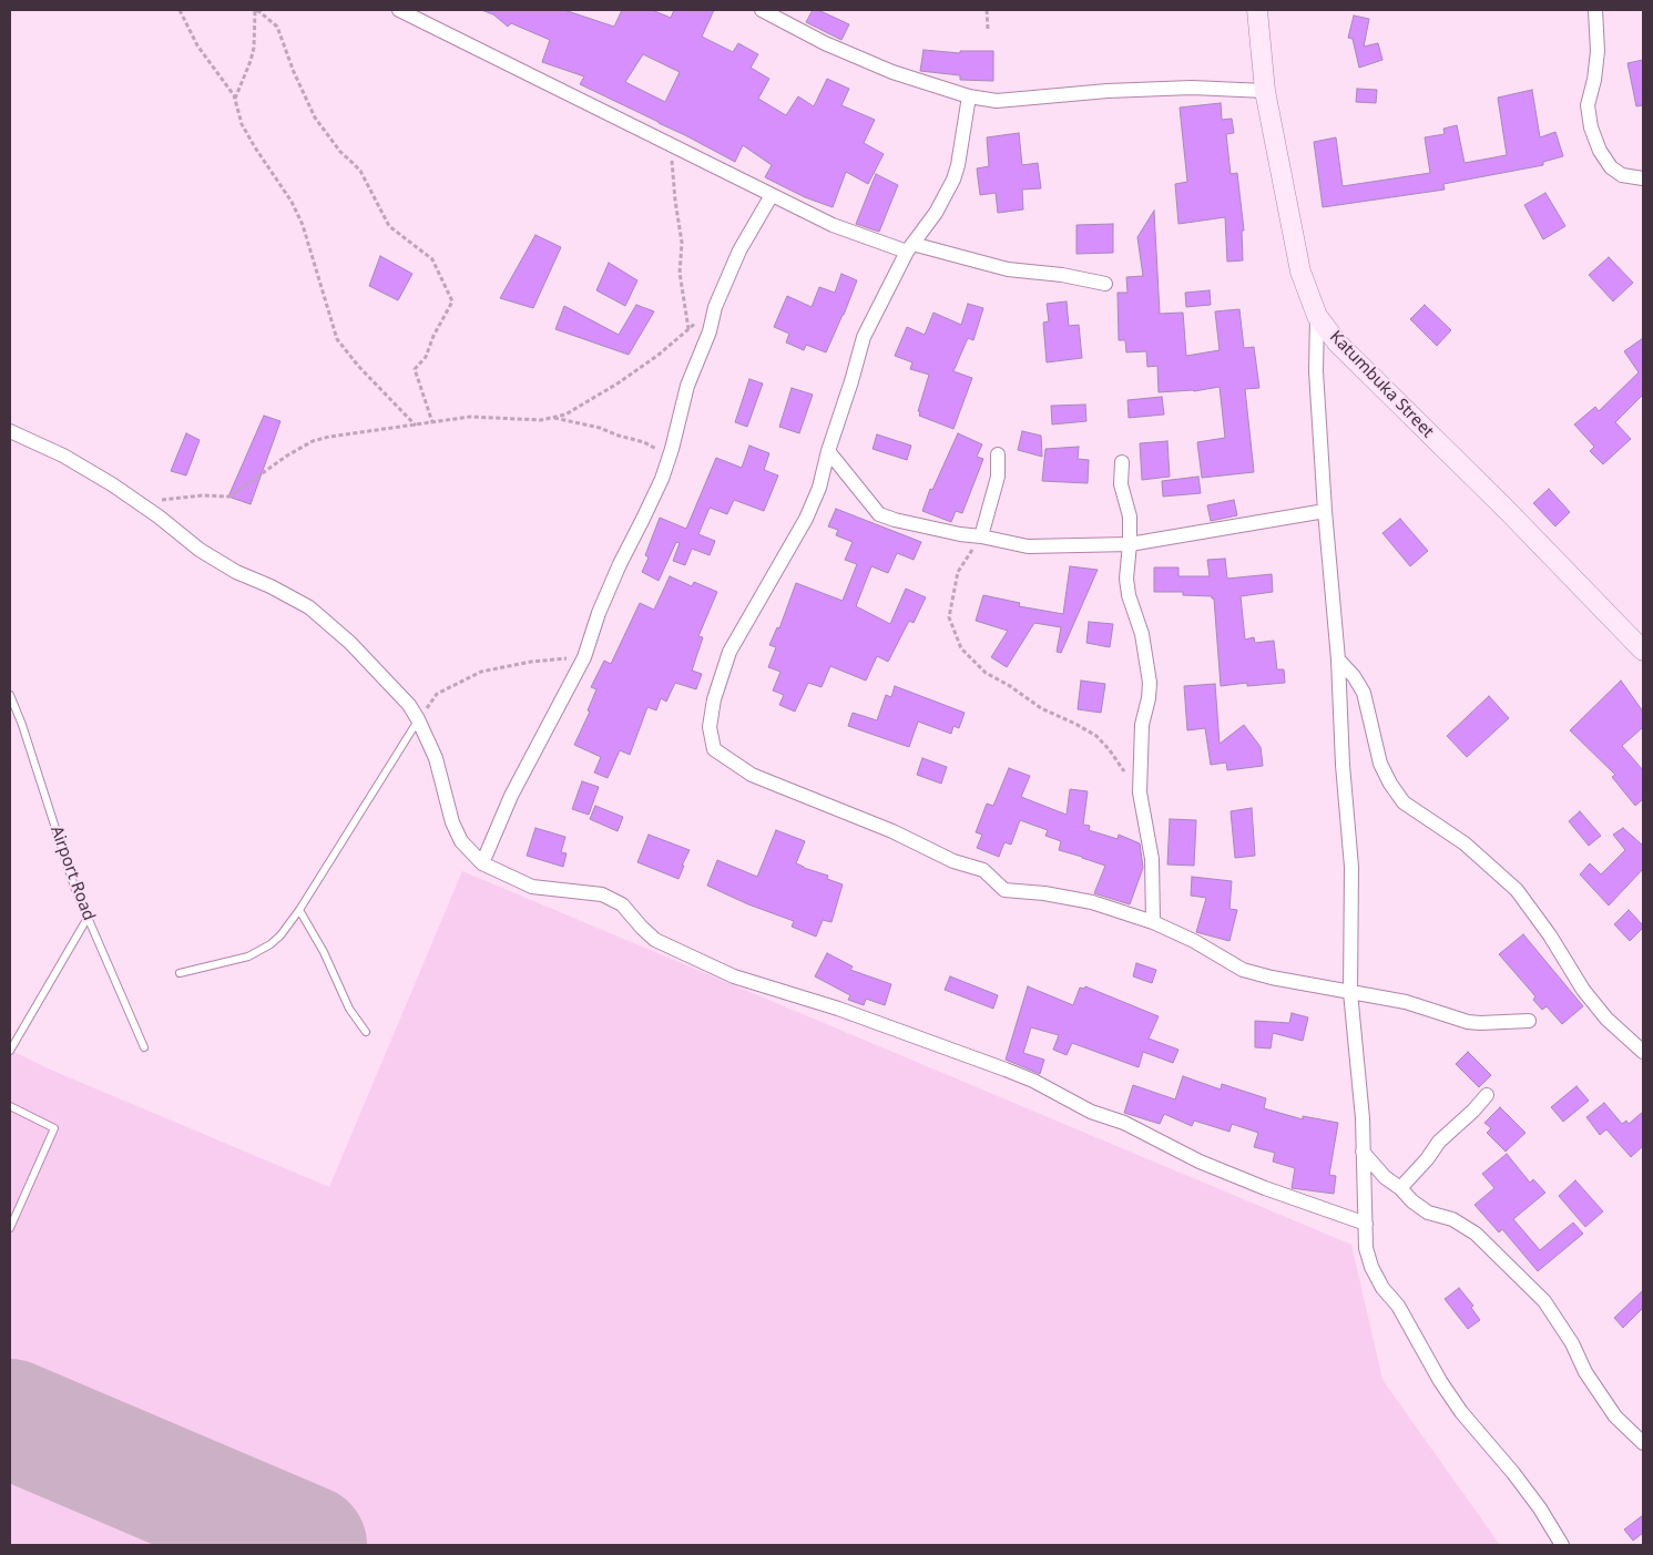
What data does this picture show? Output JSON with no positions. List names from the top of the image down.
{
  "streets": {
    "main road": ["Katumbuka Street"],
    "lane": ["Airport Road"]
  }
}
